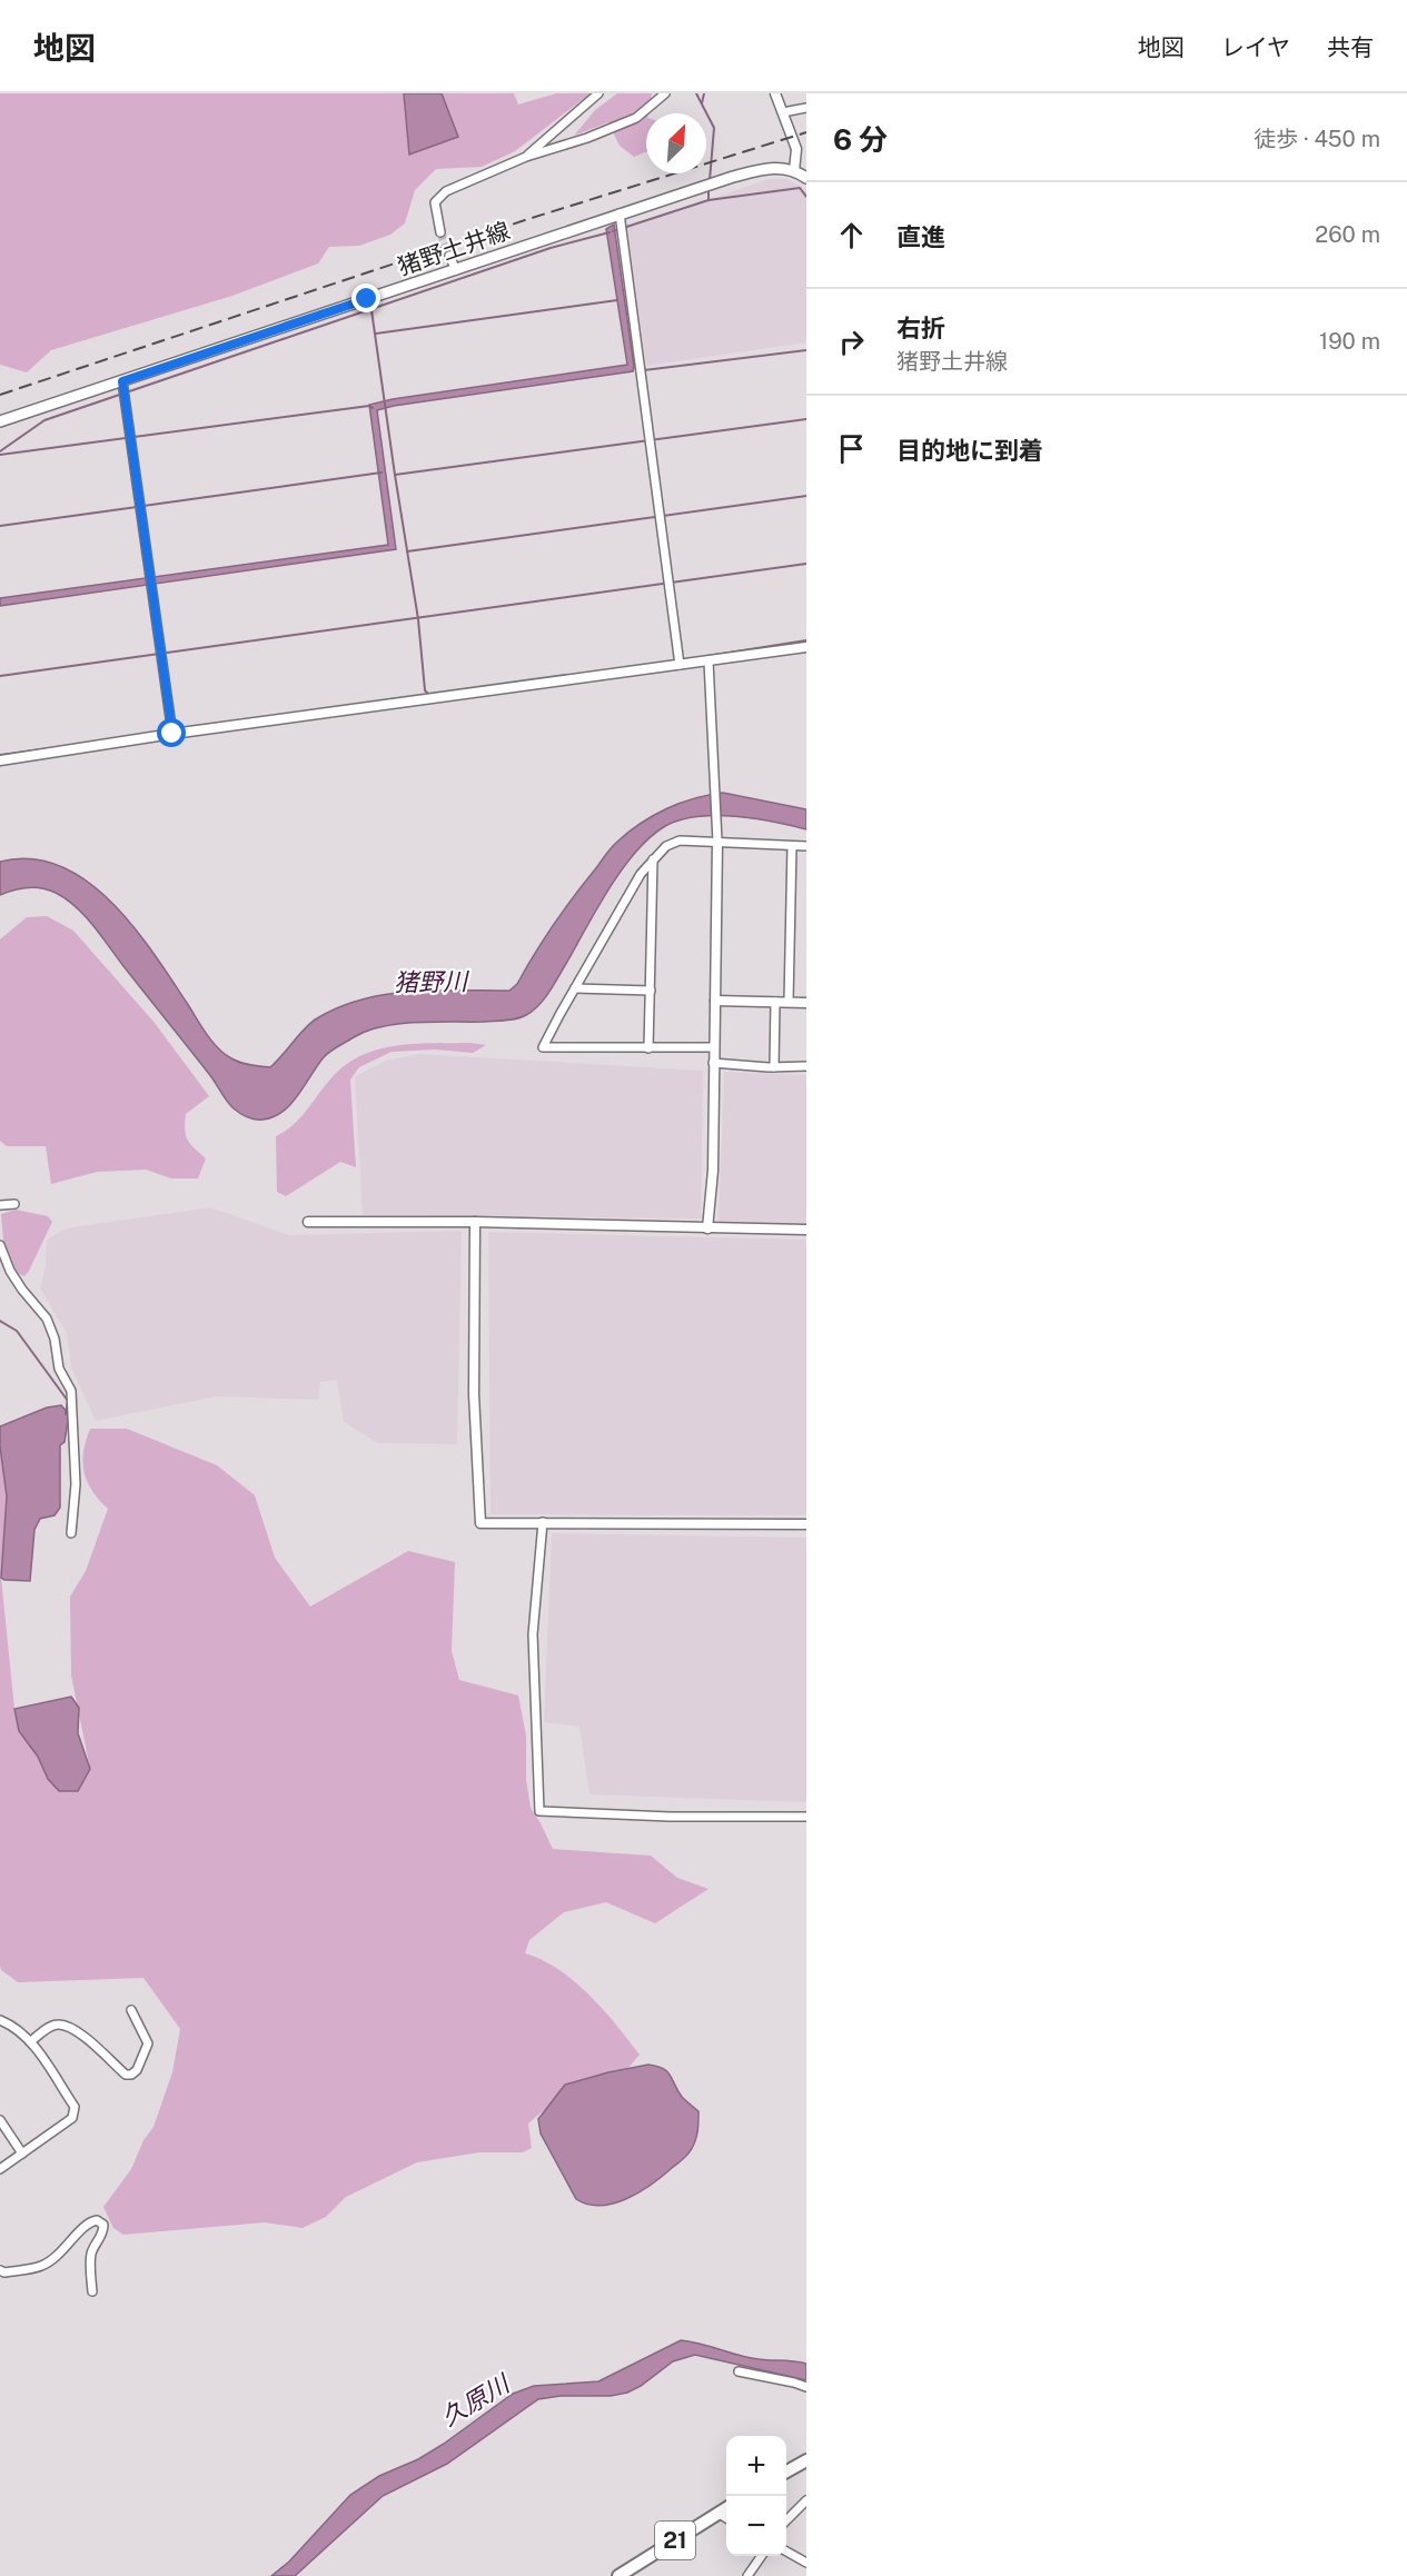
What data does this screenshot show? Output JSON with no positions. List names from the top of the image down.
{
  "streets": {
    "main road": ["猪野土井線", "21"]
  },
  "water": ["猪野川", "久原川"],
  "north": "top right",
  "page": {
    "header": "地図",
    "nav": ["地図", "レイヤ", "共有"],
    "heading": ["6 分", "徒歩 · 450 m"],
    "list": [
      ["直進", "260 m"],
      ["右折", "猪野土井線", "190 m"],
      "目的地に到着"
    ],
    "map_buttons": ["+", "−"]
  }
}
